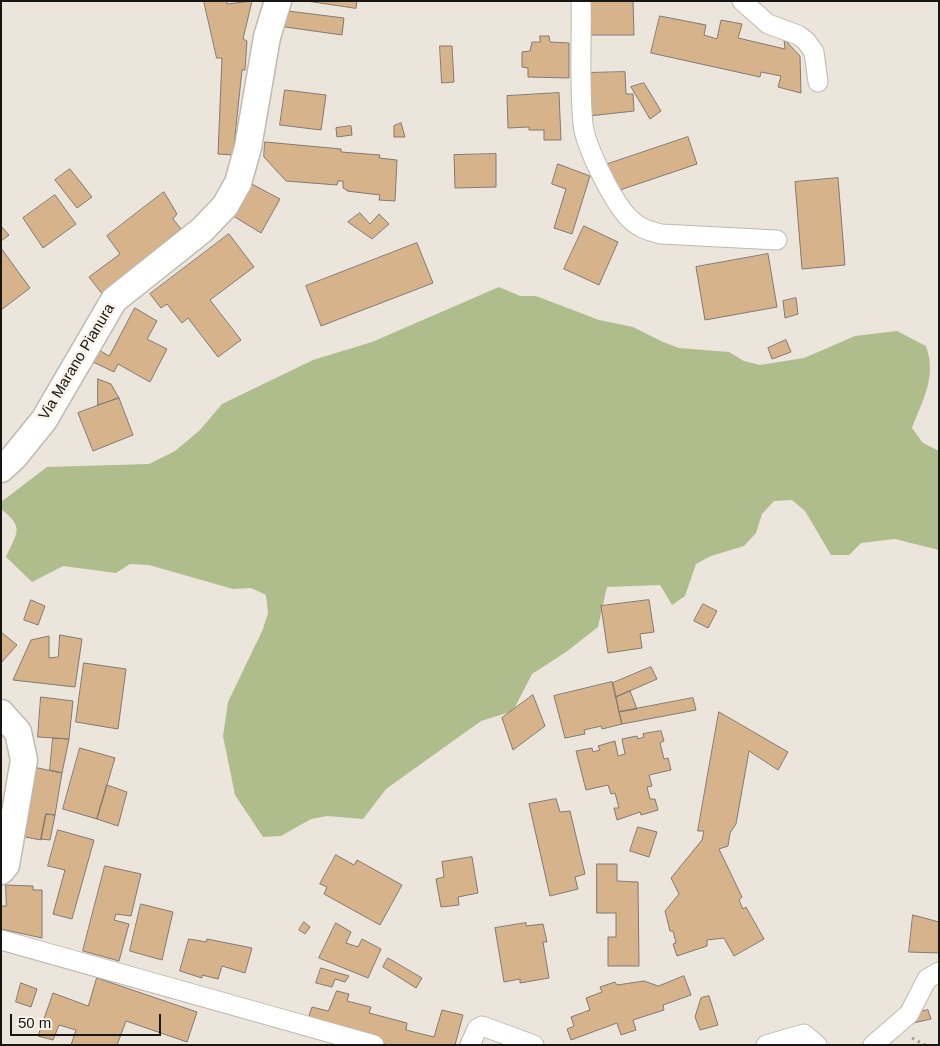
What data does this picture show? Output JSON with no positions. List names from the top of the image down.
{
  "streets": {
    "street": ["Via Marano Pianura"]
  },
  "scale_bar": "50 m"
}
